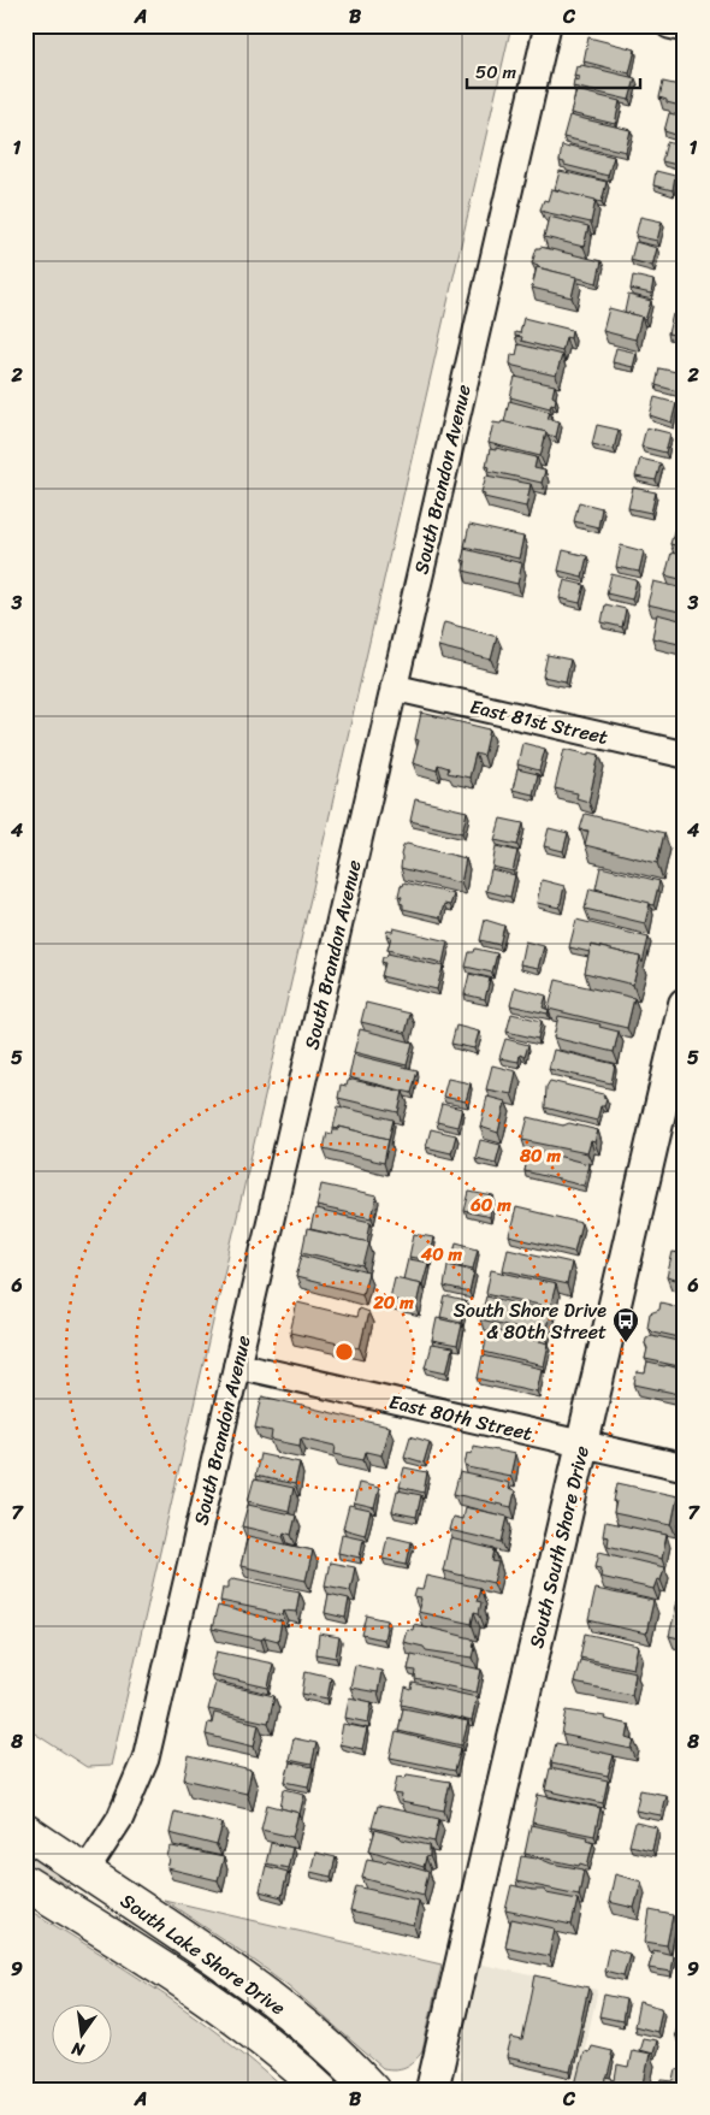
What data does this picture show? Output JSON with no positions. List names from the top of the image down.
{
  "streets": {
    "main road": ["South Lake Shore Drive"],
    "street": [
      "South Brandon Avenue",
      "East 81st Street",
      "East 80th Street",
      "South South Shore Drive"
    ]
  },
  "crossings": [
    ["South Brandon Avenue", "East 81st Street"],
    ["South Brandon Avenue", "East 80th Street"],
    ["South Brandon Avenue", "South Lake Shore Drive"],
    ["East 80th Street", "South South Shore Drive"]
  ],
  "places": {
    "bus stop": ["South Shore Drive & 80th Street"]
  },
  "scale_bar": "50 m",
  "north": "bottom",
  "grid": {
    "columns": ["A", "B", "C"],
    "rows": [
      "1",
      "2",
      "3",
      "4",
      "5",
      "6",
      "7",
      "8",
      "9"
    ]
  },
  "rings": [
    "80 m",
    "60 m",
    "40 m",
    "20 m"
  ]
}
